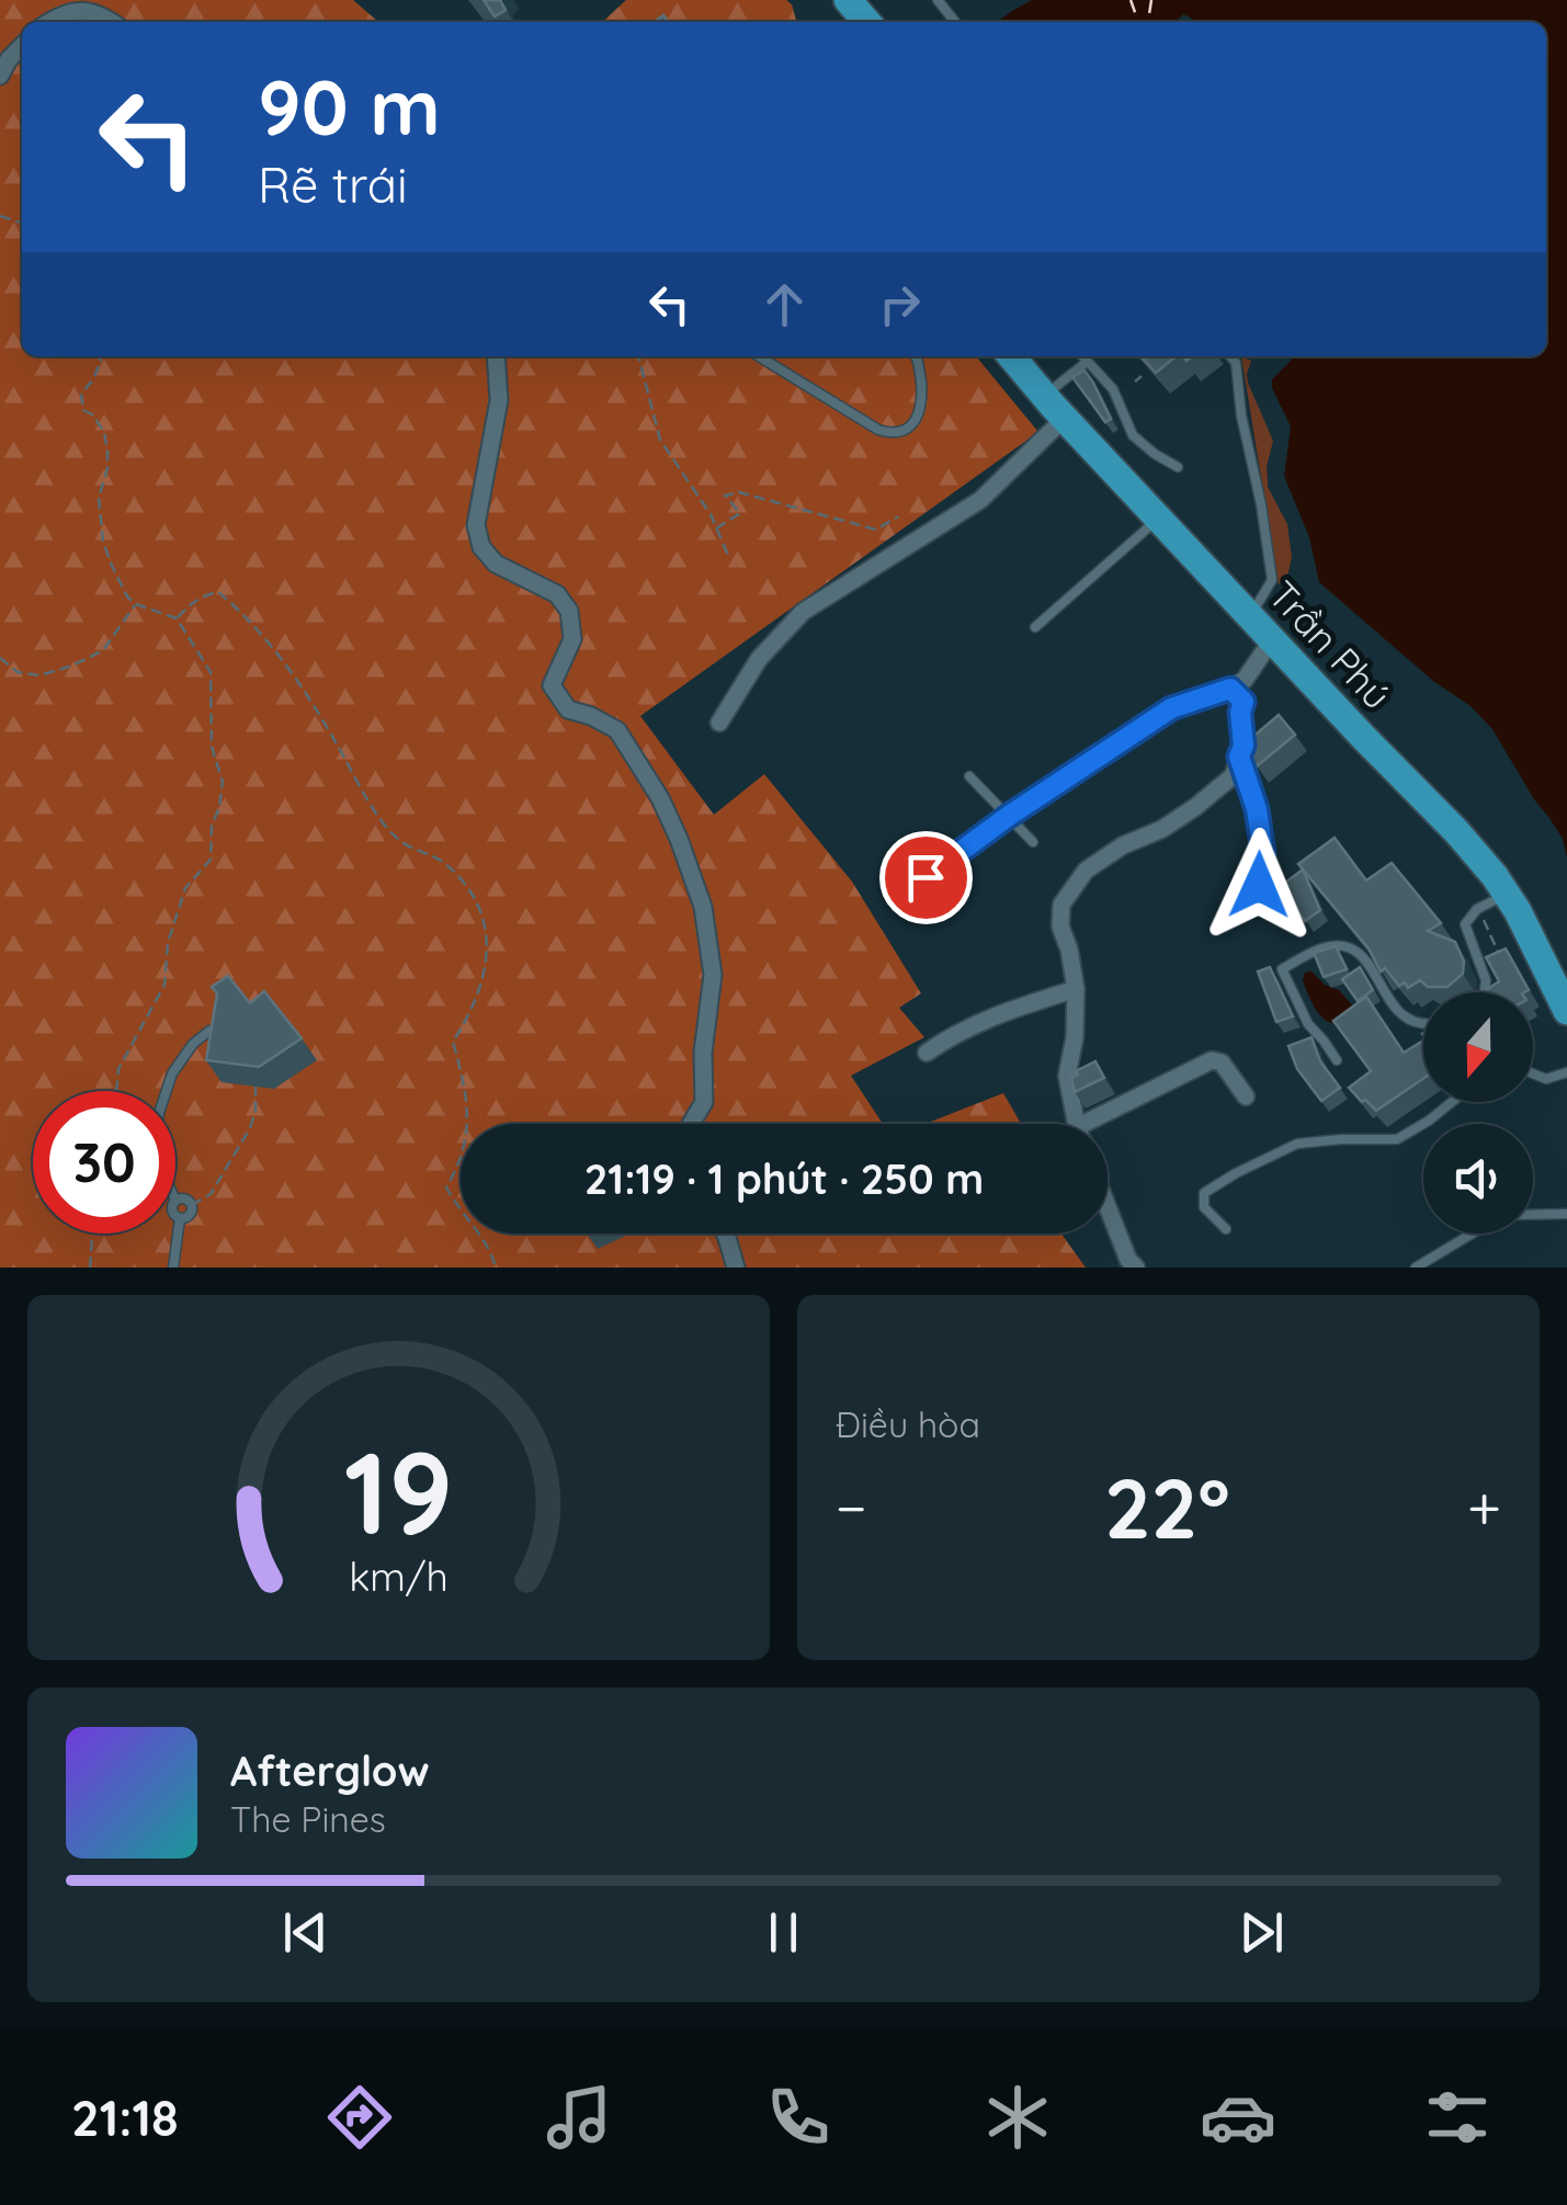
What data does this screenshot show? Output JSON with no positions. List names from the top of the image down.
{
  "streets": {
    "main road": ["Trần Phú"]
  },
  "north": "bottom",
  "page": {
    "turn": ["90 m", "Rẽ trái"],
    "limit": "30",
    "trip": "21:19 · 1 phút · 250 m",
    "tile": "Điều hòa",
    "heat": ["−", "22°", "+"],
    "song": ["Afterglow", "The Pines"],
    "tabs": "21:18",
    "gauge": ["19", "km/h"]
  }
}
